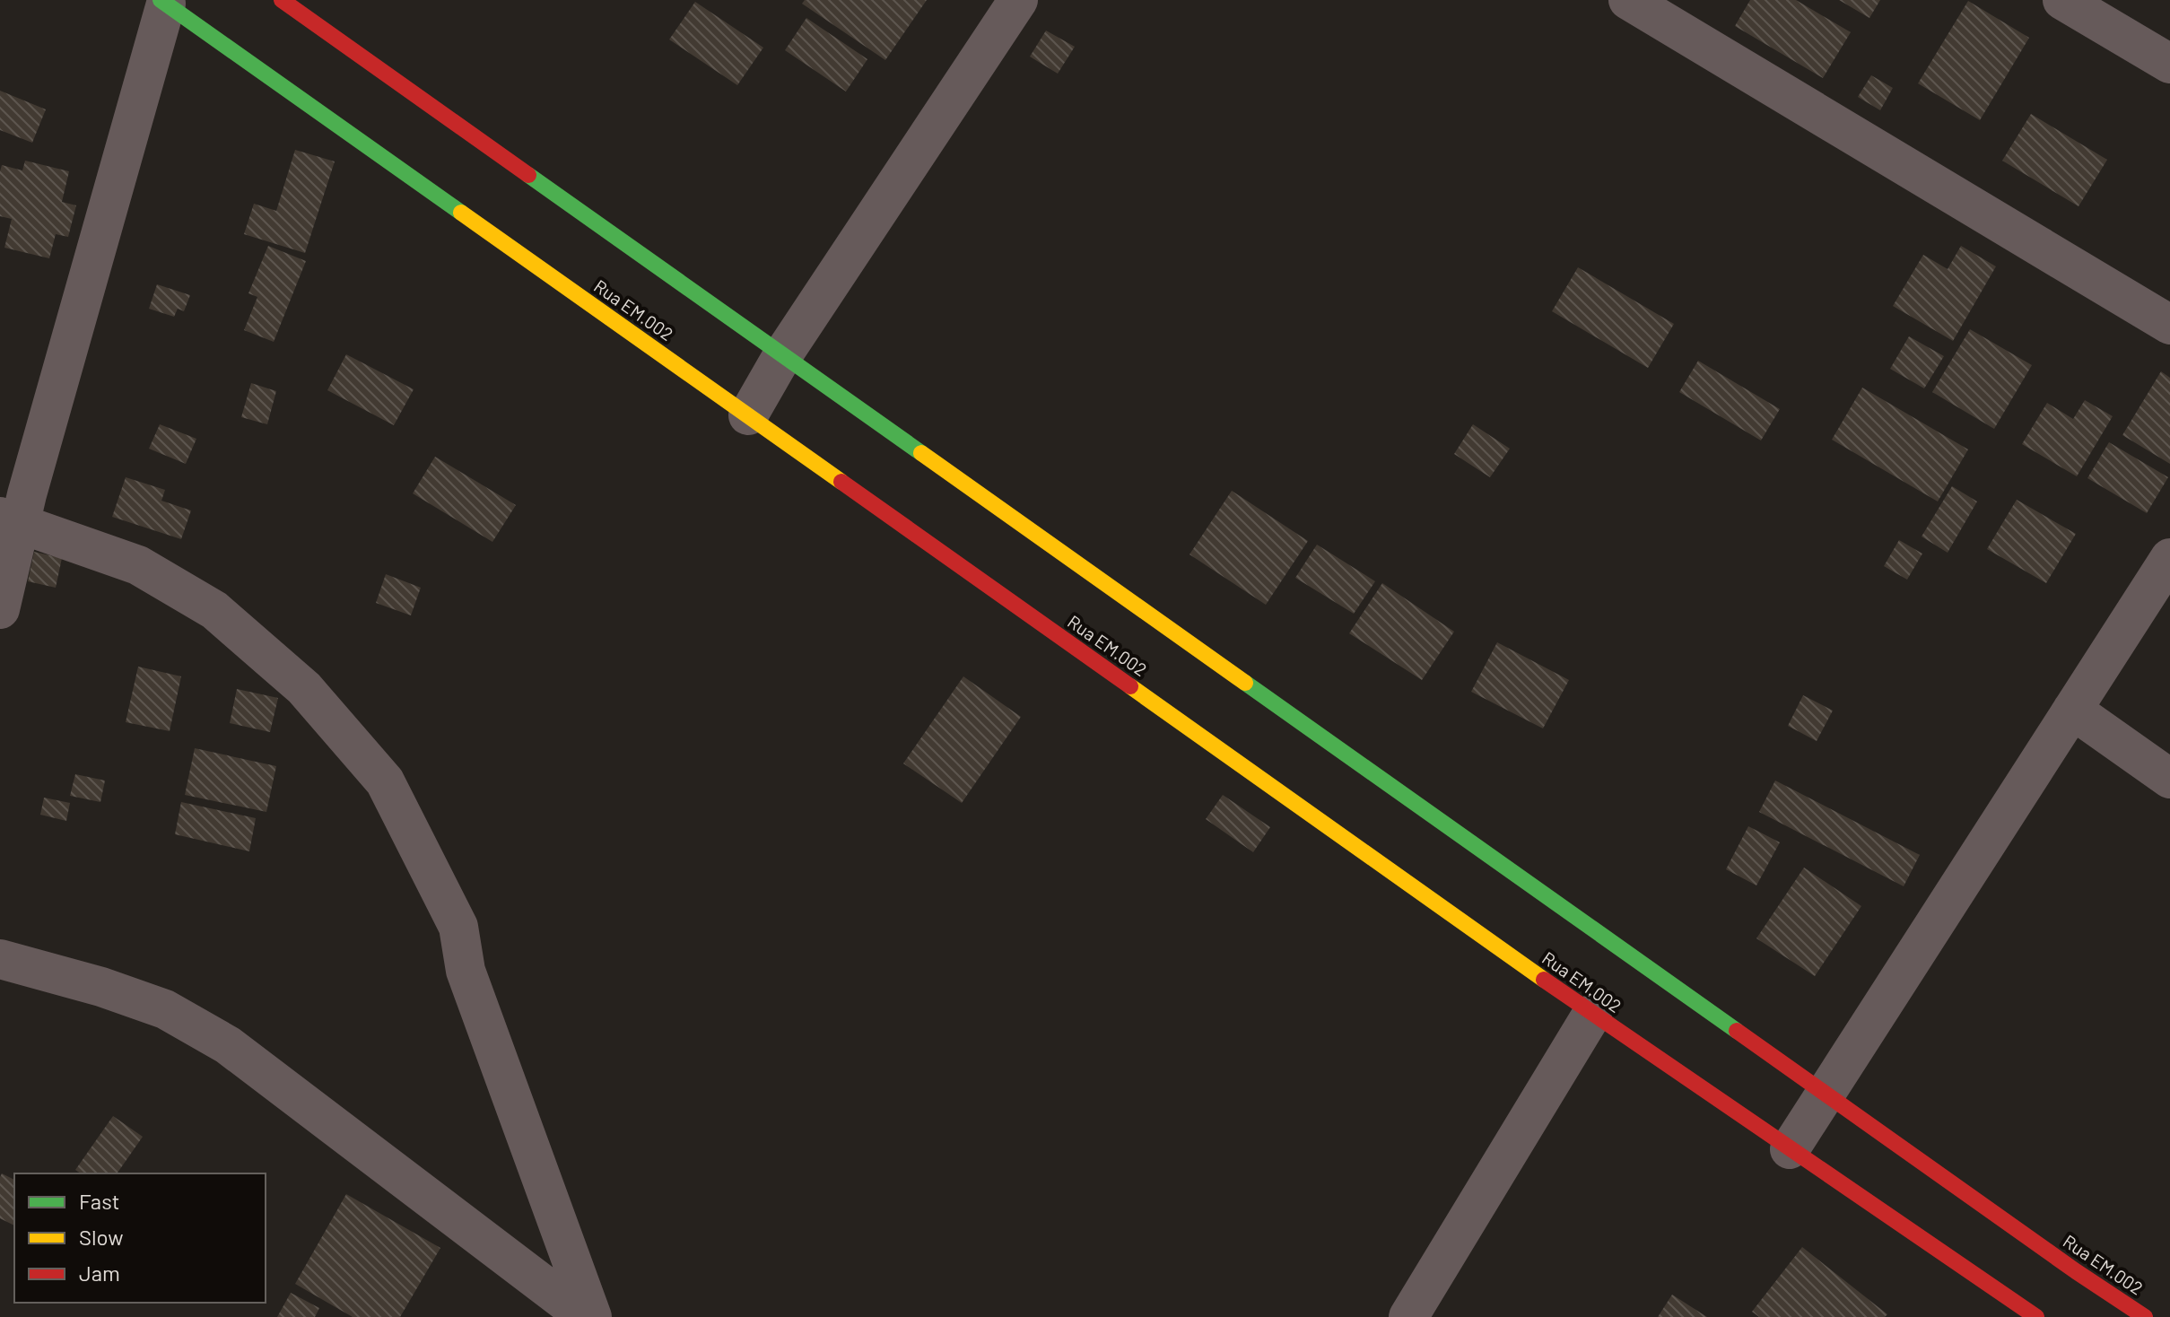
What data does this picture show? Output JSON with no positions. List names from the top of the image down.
{
  "streets": {
    "street": ["Rua EM.002"]
  },
  "legend": ["Fast", "Slow", "Jam"]
}
